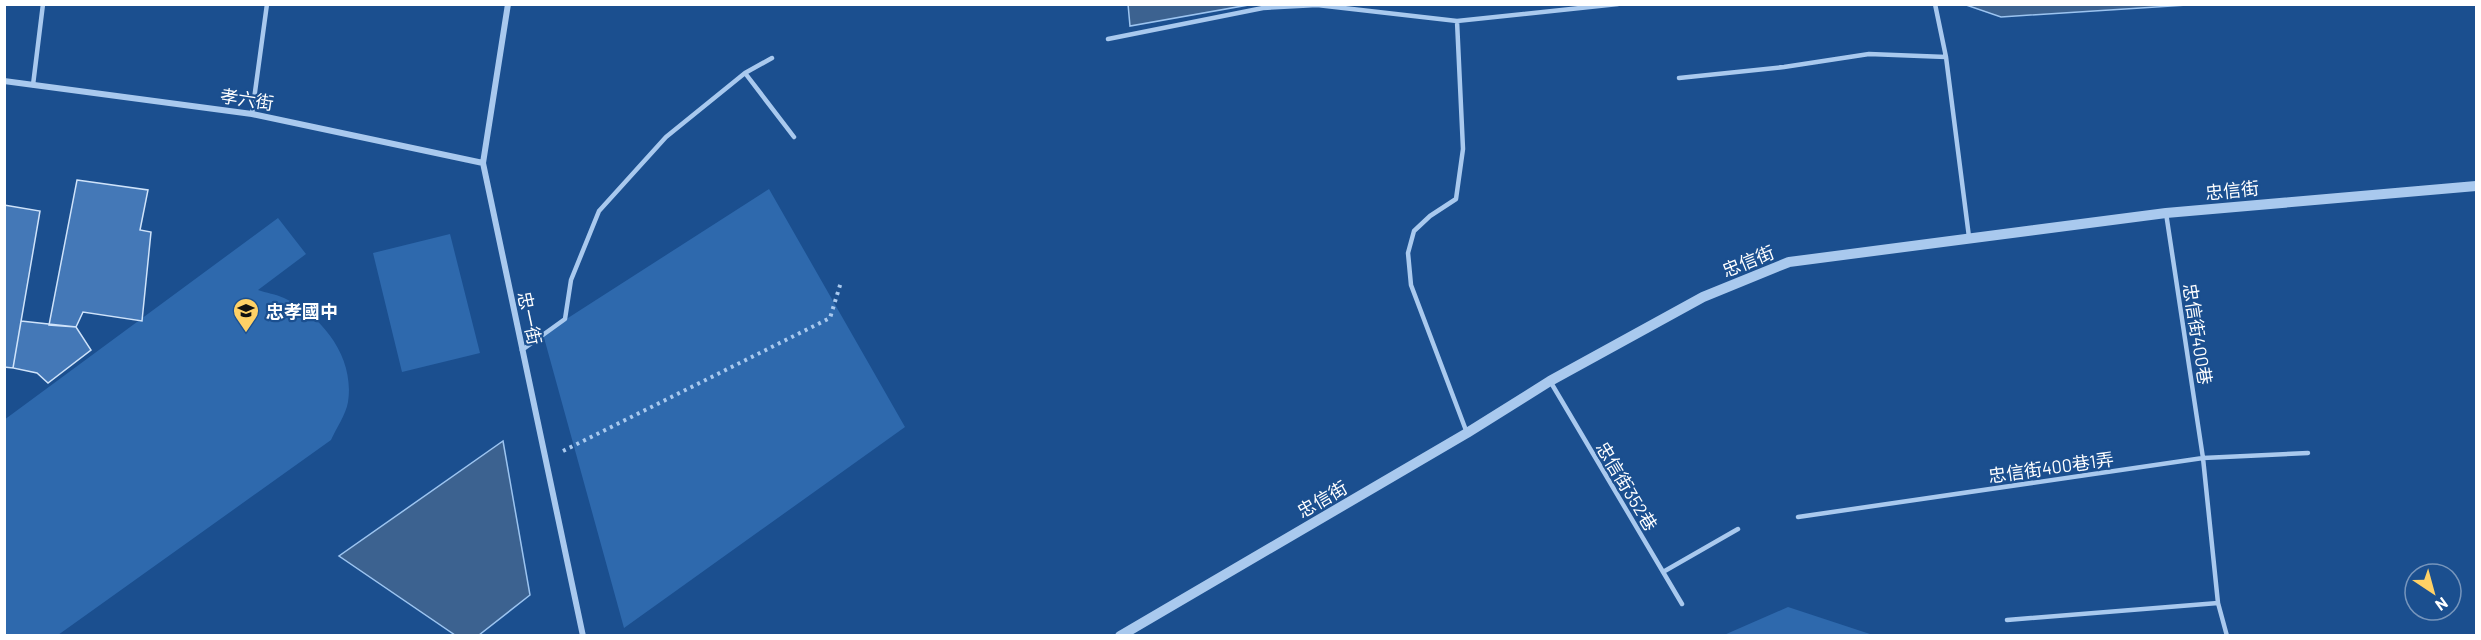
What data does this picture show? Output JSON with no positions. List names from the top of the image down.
{
  "streets": {
    "street": ["孝六街", "忠信街", "忠一街"],
    "lane": ["忠信街400巷", "忠信街400巷1弄", "忠信街352巷"]
  },
  "crossings": [
    ["孝六街", "忠一街"],
    ["忠信街", "忠信街400巷"],
    ["忠信街", "忠信街352巷"],
    ["忠信街400巷", "忠信街400巷1弄"]
  ],
  "places": {
    "school or university": ["忠孝國中"]
  },
  "north": "bottom right"
}
